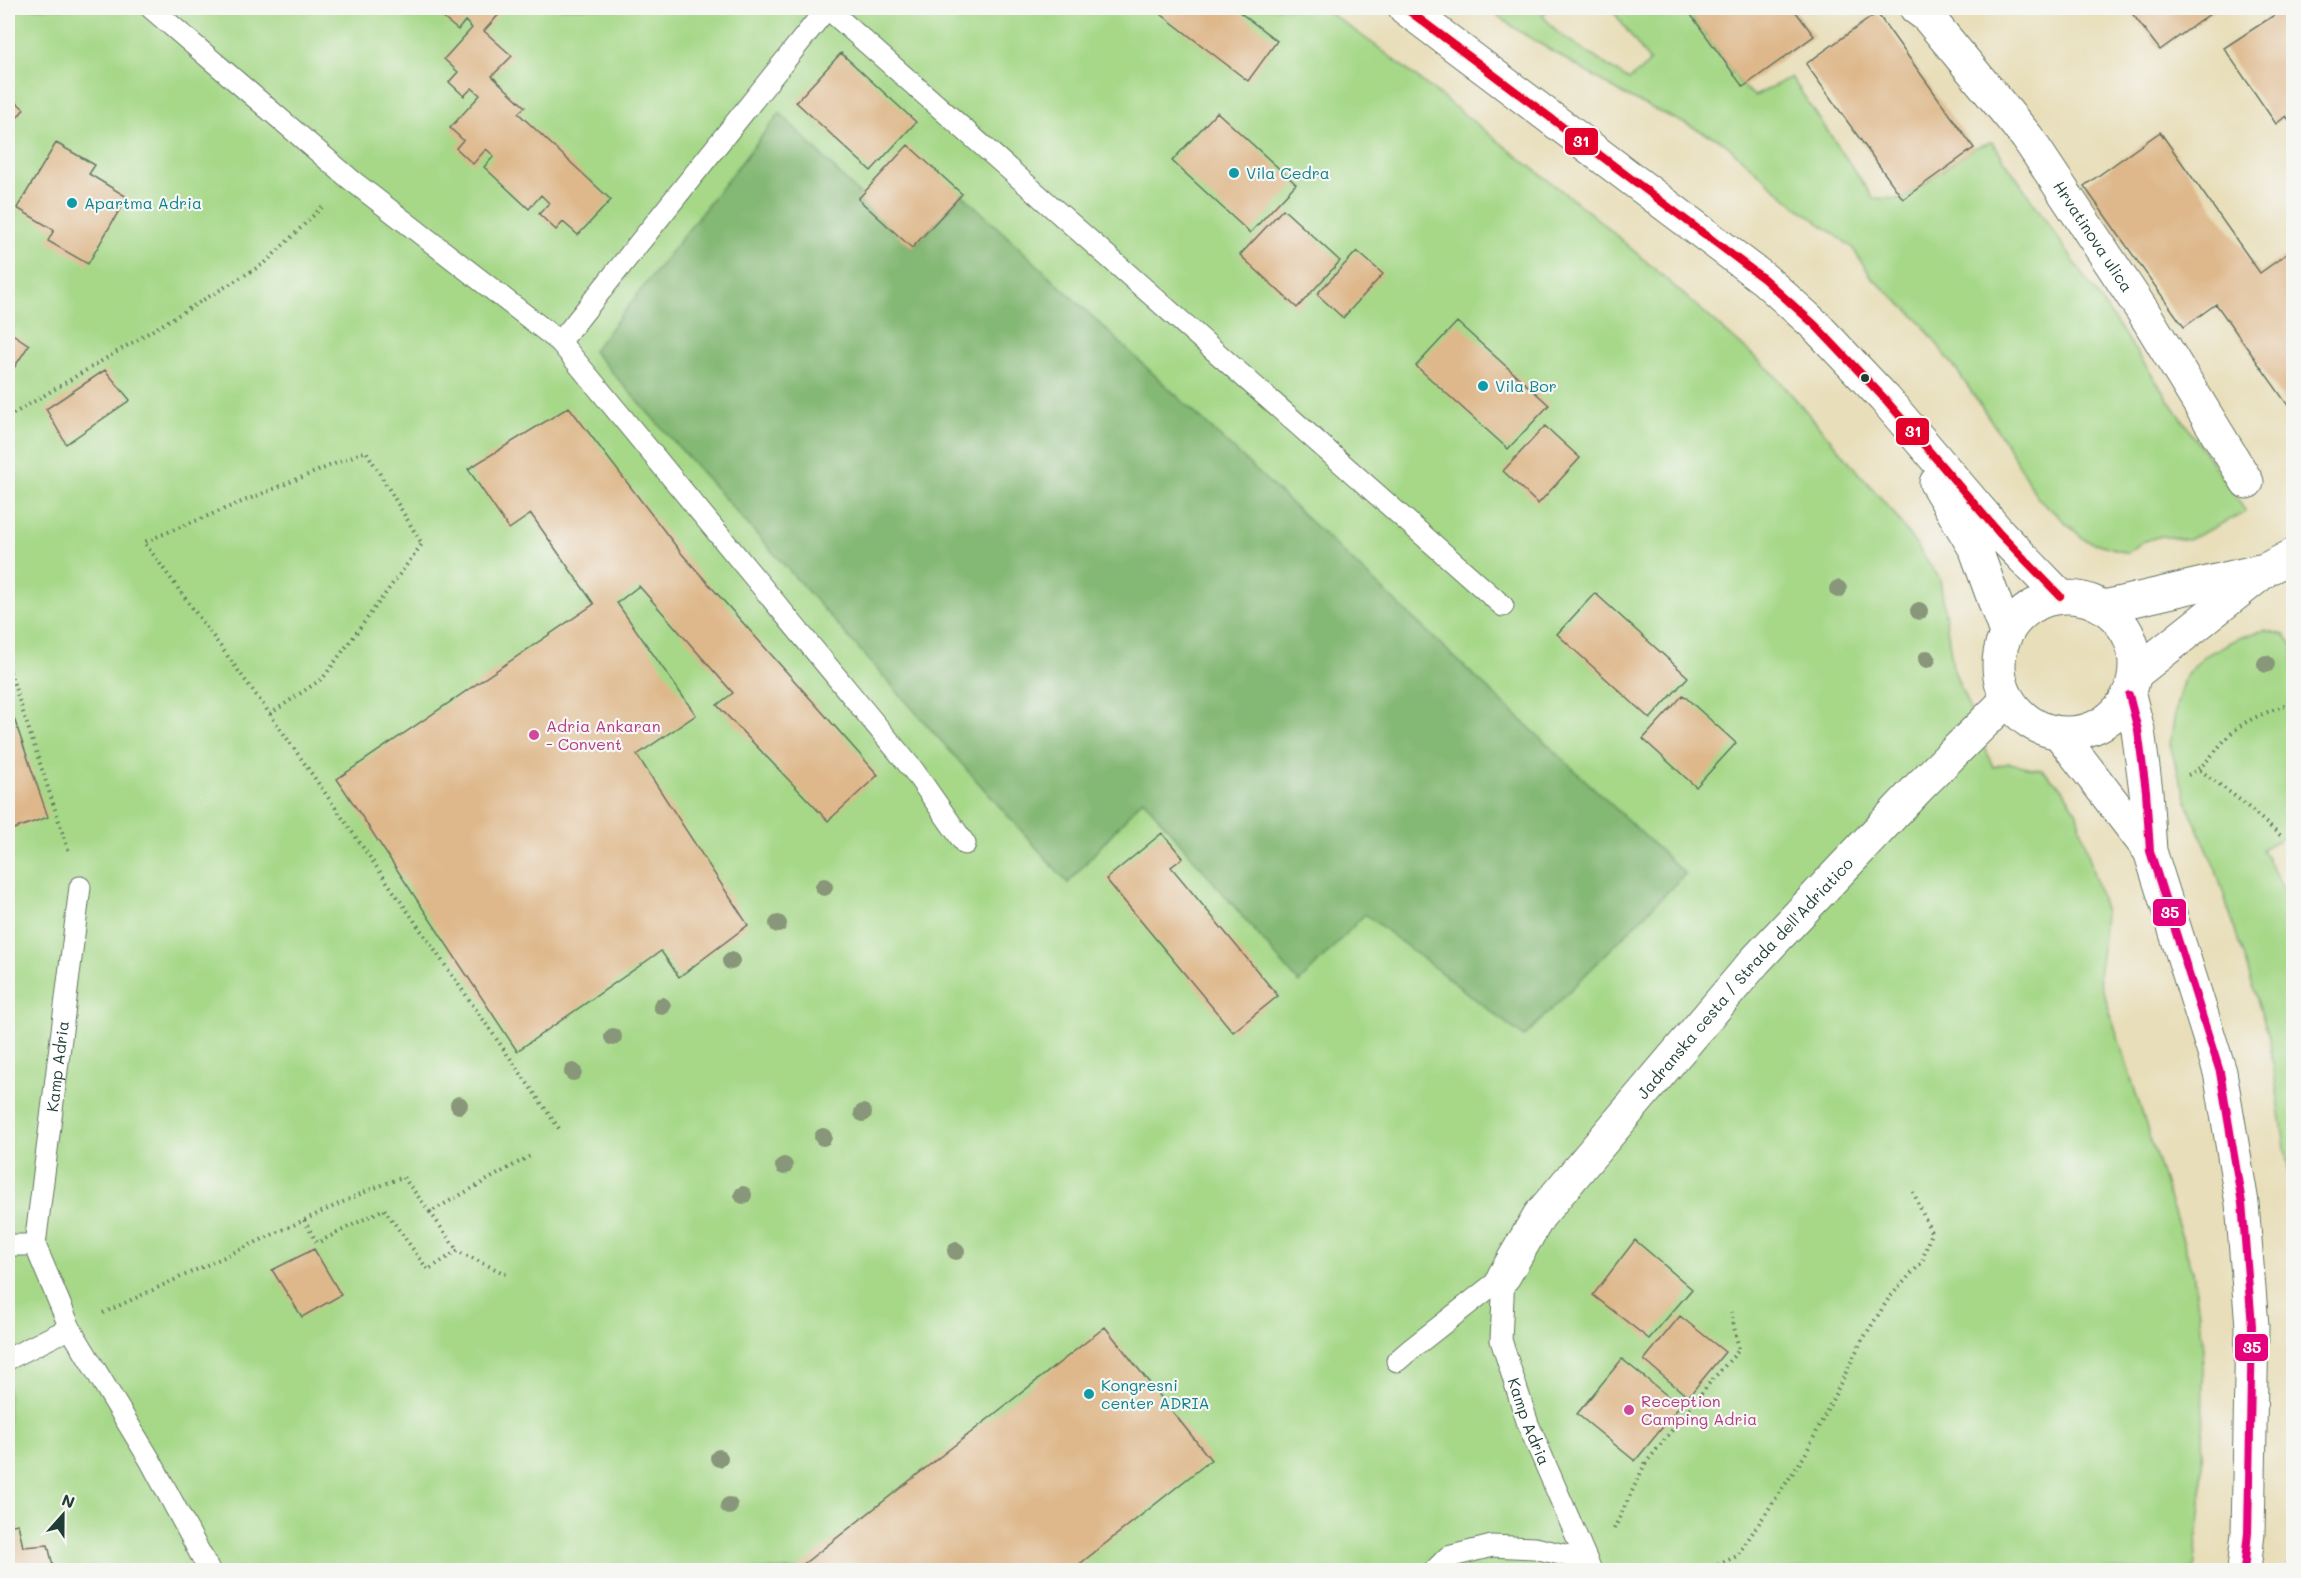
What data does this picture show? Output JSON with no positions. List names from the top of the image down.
{
  "streets": {
    "main road": ["Hrvatinova ulica", "Jadranska cesta / Strada dell'Adriatico"],
    "lane": ["Kamp Adria"]
  },
  "crossings": [
    ["Jadranska cesta / Strada dell'Adriatico", "Kamp Adria"]
  ],
  "places": [
    "Vila Cedra",
    "Apartma Adria",
    "Vila Bor",
    "Adria Ankaran - Convent",
    "Kongresni center ADRIA",
    "Reception Camping Adria"
  ],
  "lines": ["transit line 31", "transit line 35"],
  "north": "top"
}
